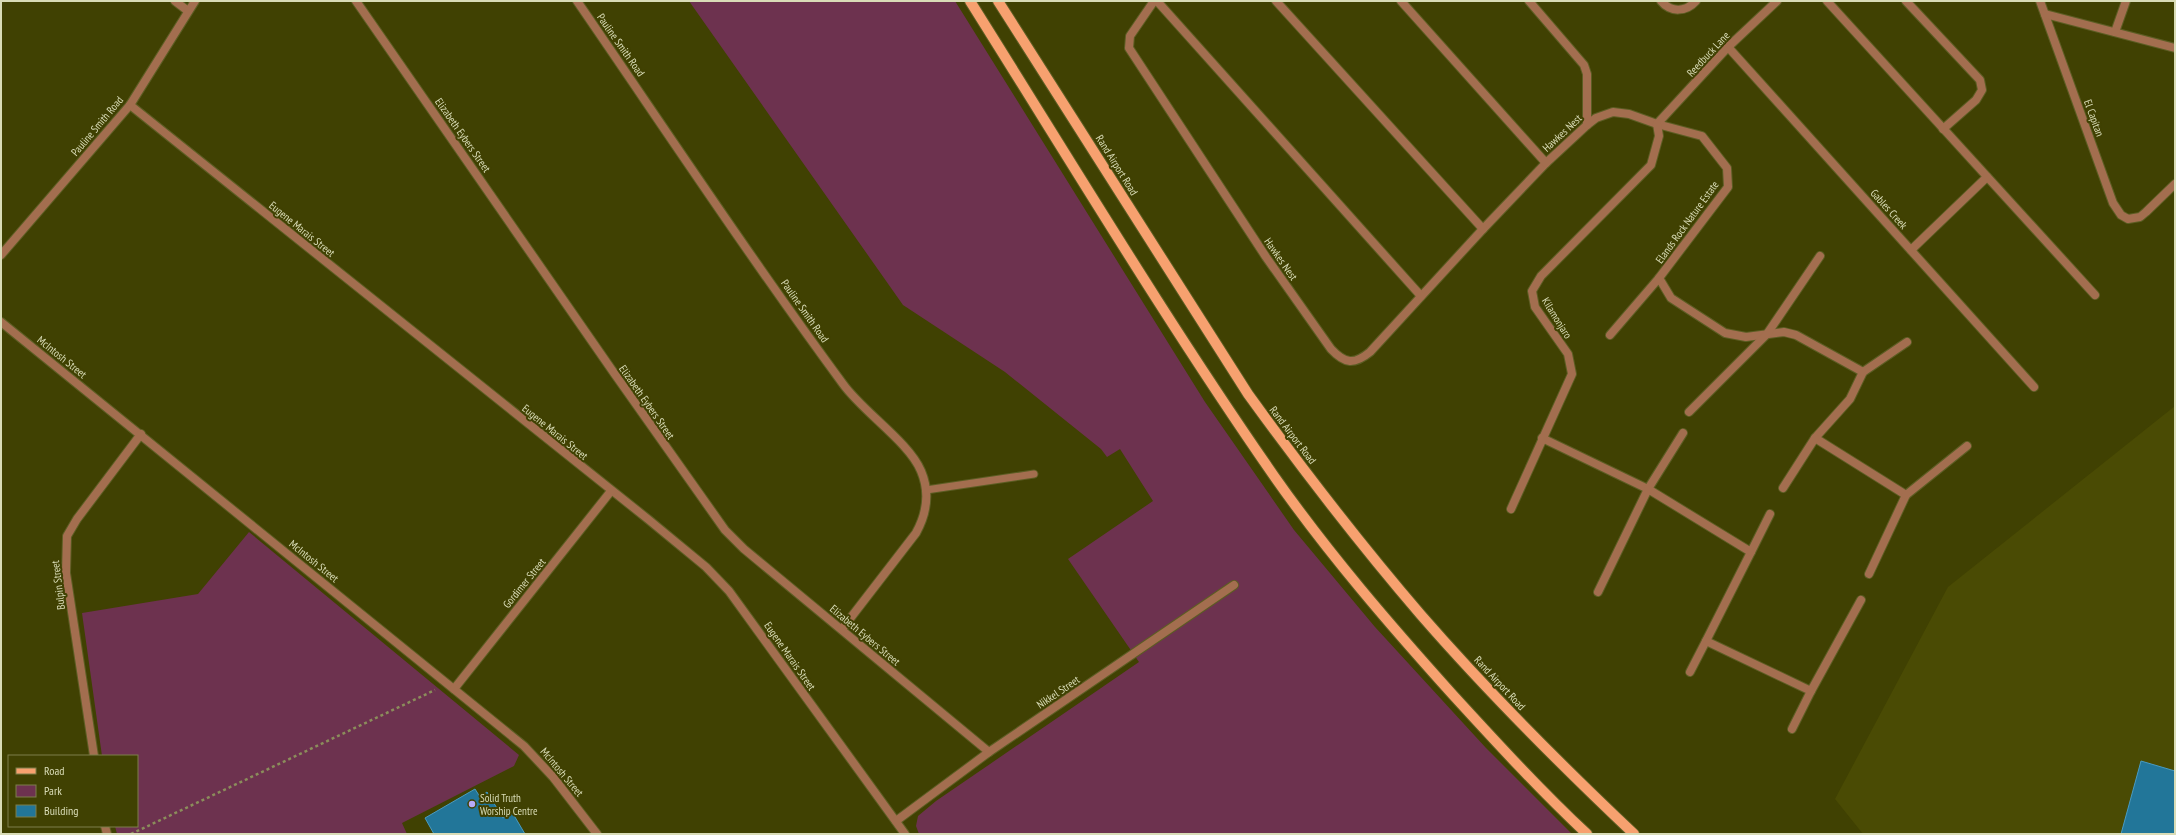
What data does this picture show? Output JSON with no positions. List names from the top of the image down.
{
  "streets": {
    "main road": ["Rand Airport Road"],
    "street": [
      "Pauline Smith Road",
      "Reedbuck Lane",
      "El Capitan",
      "Hawkes Nest",
      "Elizabeth Eybers Street",
      "Gables Creek",
      "Elands Rock Nature Estate",
      "Eugene Marais Street",
      "Kilamonjaro",
      "McIntosh Street",
      "Gordimer Street",
      "Bulpin Street",
      "Nikkel Street"
    ]
  },
  "crossings": [
    ["Pauline Smith Road", "Elizabeth Eybers Street"],
    ["Pauline Smith Road", "Eugene Marais Street"],
    ["Reedbuck Lane", "Hawkes Nest"],
    ["Reedbuck Lane", "Gables Creek"],
    ["Reedbuck Lane", "Elands Rock Nature Estate"],
    ["Reedbuck Lane", "Kilamonjaro"],
    ["Hawkes Nest", "Elands Rock Nature Estate"],
    ["Hawkes Nest", "Kilamonjaro"],
    ["Elizabeth Eybers Street", "Nikkel Street"],
    ["Elands Rock Nature Estate", "Kilamonjaro"],
    ["Eugene Marais Street", "Gordimer Street"],
    ["Eugene Marais Street", "Nikkel Street"],
    ["McIntosh Street", "Gordimer Street"],
    ["McIntosh Street", "Bulpin Street"]
  ],
  "places": ["Solid Truth Worship Centre"],
  "legend": ["Road", "Park", "Building"]
}
